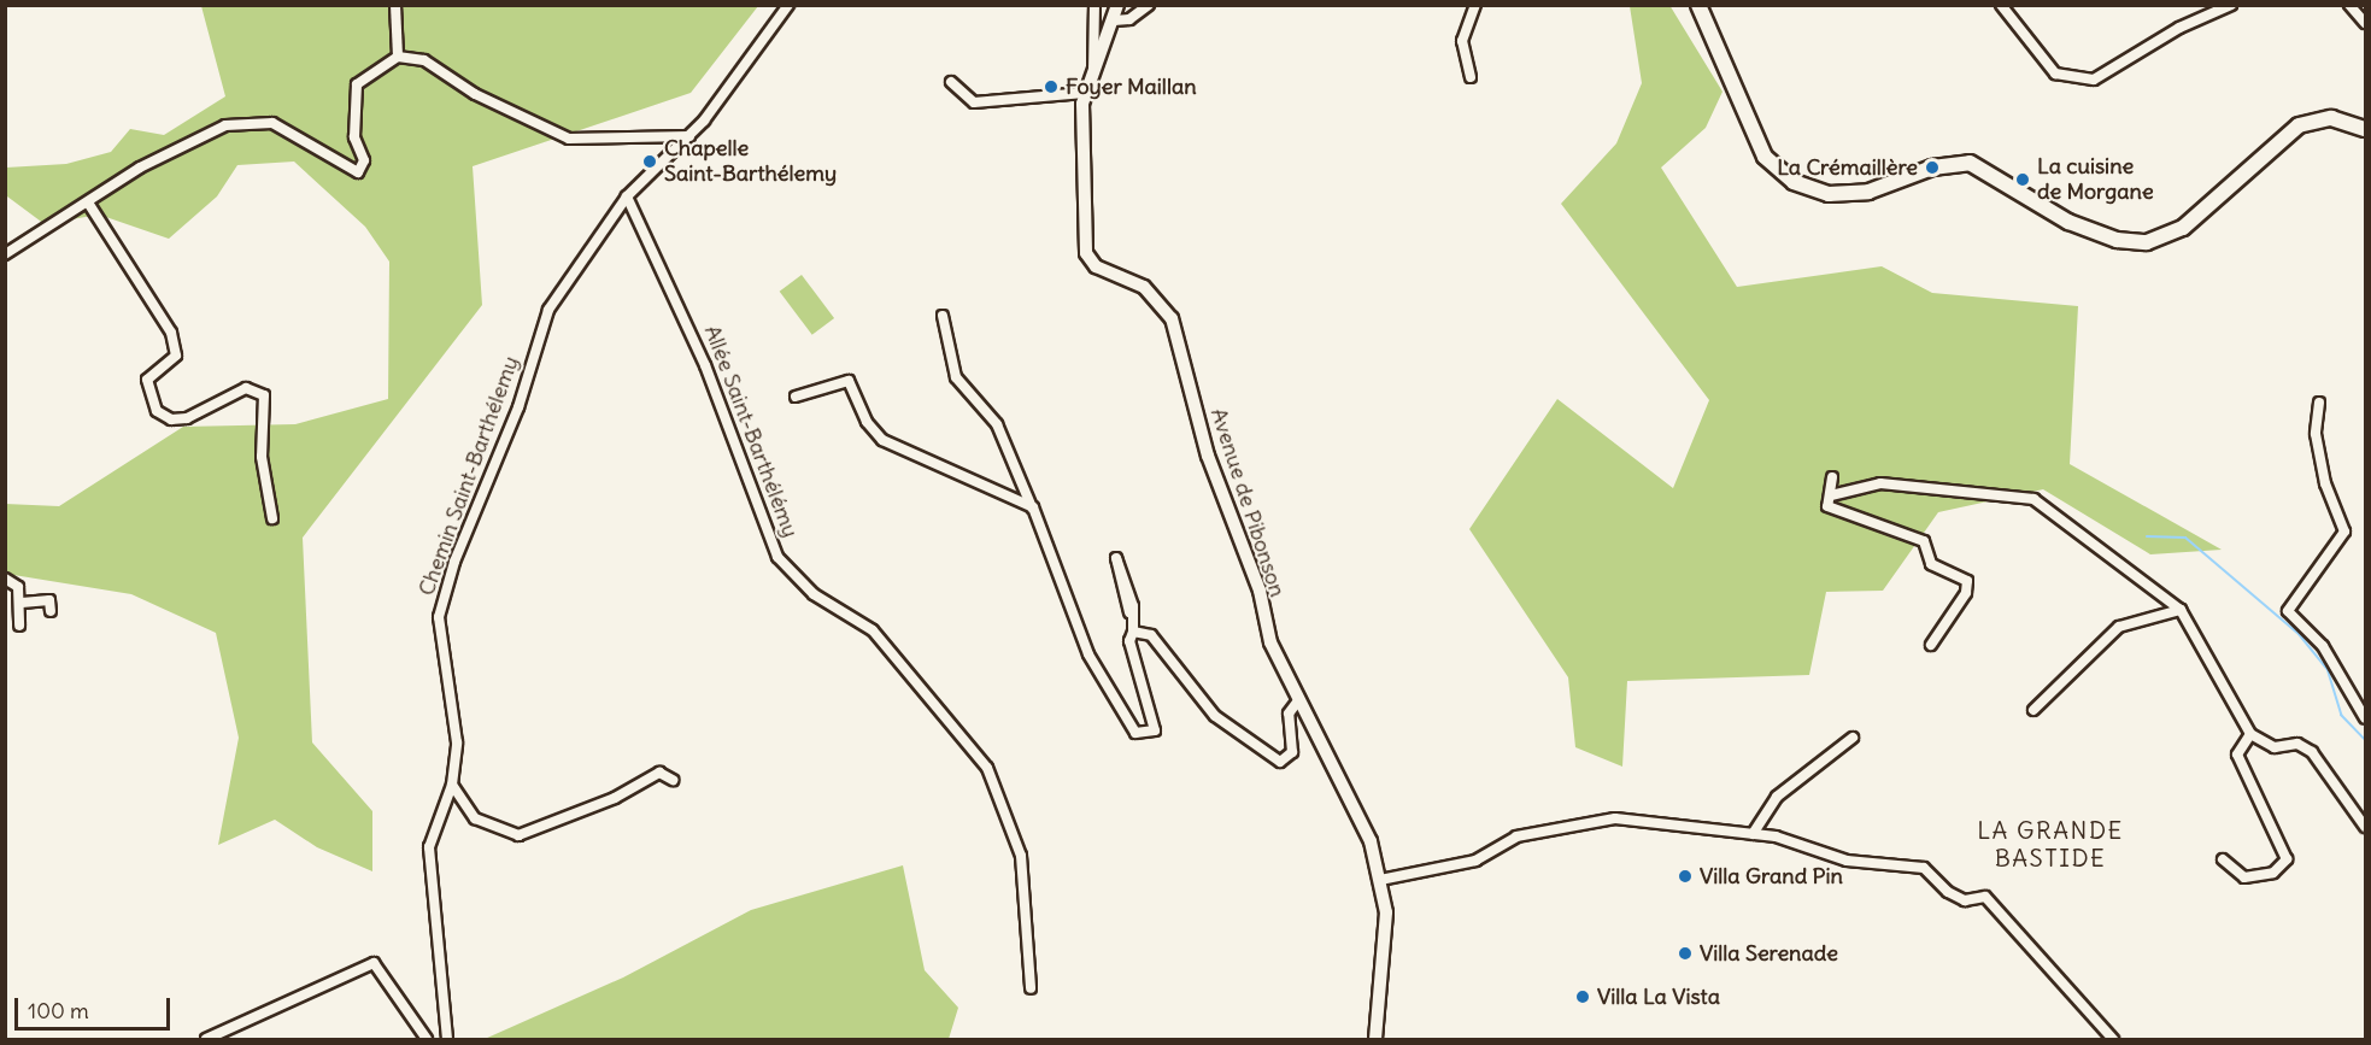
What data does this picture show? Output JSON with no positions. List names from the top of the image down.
{
  "streets": {
    "street": ["Allée Saint-Barthélémy", "Chemin Saint-Barthélemy", "Avenue de Pibonson"]
  },
  "crossings": [
    ["Allée Saint-Barthélémy", "Chemin Saint-Barthélemy"]
  ],
  "districts": ["LA GRANDE BASTIDE"],
  "places": [
    "Foyer Maillan",
    "Chapelle Saint-Barthélemy",
    "La Crémaillère",
    "La cuisine de Morgane",
    "Villa Grand Pin",
    "Villa Serenade",
    "Villa La Vista"
  ],
  "scale_bar": "100 m"
}
